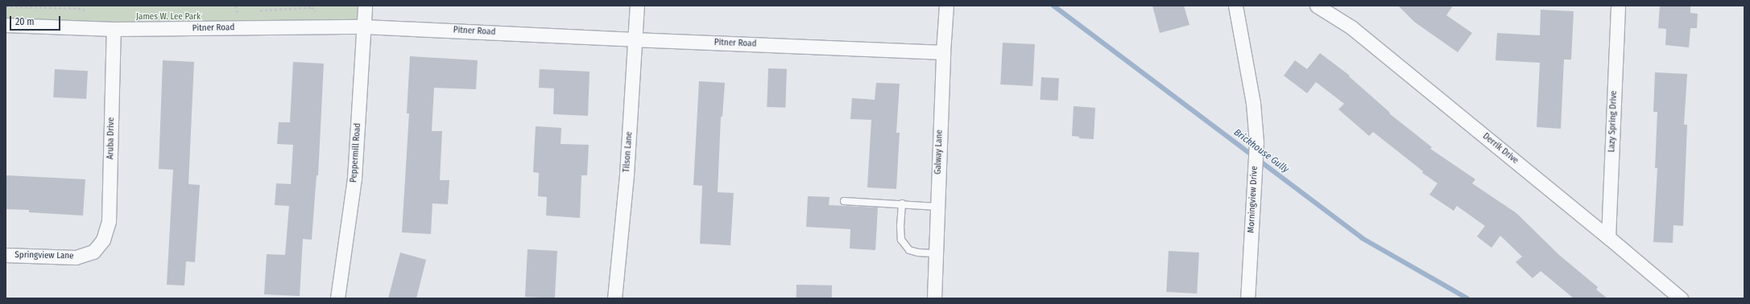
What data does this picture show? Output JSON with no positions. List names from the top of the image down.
{
  "streets": {
    "street": [
      "Pitner Road",
      "Lazy Spring Drive",
      "Aruba Drive",
      "Derrik Drive",
      "Tilson Lane",
      "Galway Lane",
      "Peppermill Road",
      "Morningview Drive",
      "Springview Lane"
    ]
  },
  "crossings": [
    ["Pitner Road", "Aruba Drive"],
    ["Pitner Road", "Tilson Lane"],
    ["Pitner Road", "Galway Lane"],
    ["Pitner Road", "Peppermill Road"],
    ["Lazy Spring Drive", "Derrik Drive"],
    ["Aruba Drive", "Springview Lane"]
  ],
  "water": ["Brickhouse Gully"],
  "parks": ["James W. Lee Park"],
  "scale_bar": "20 m"
}
